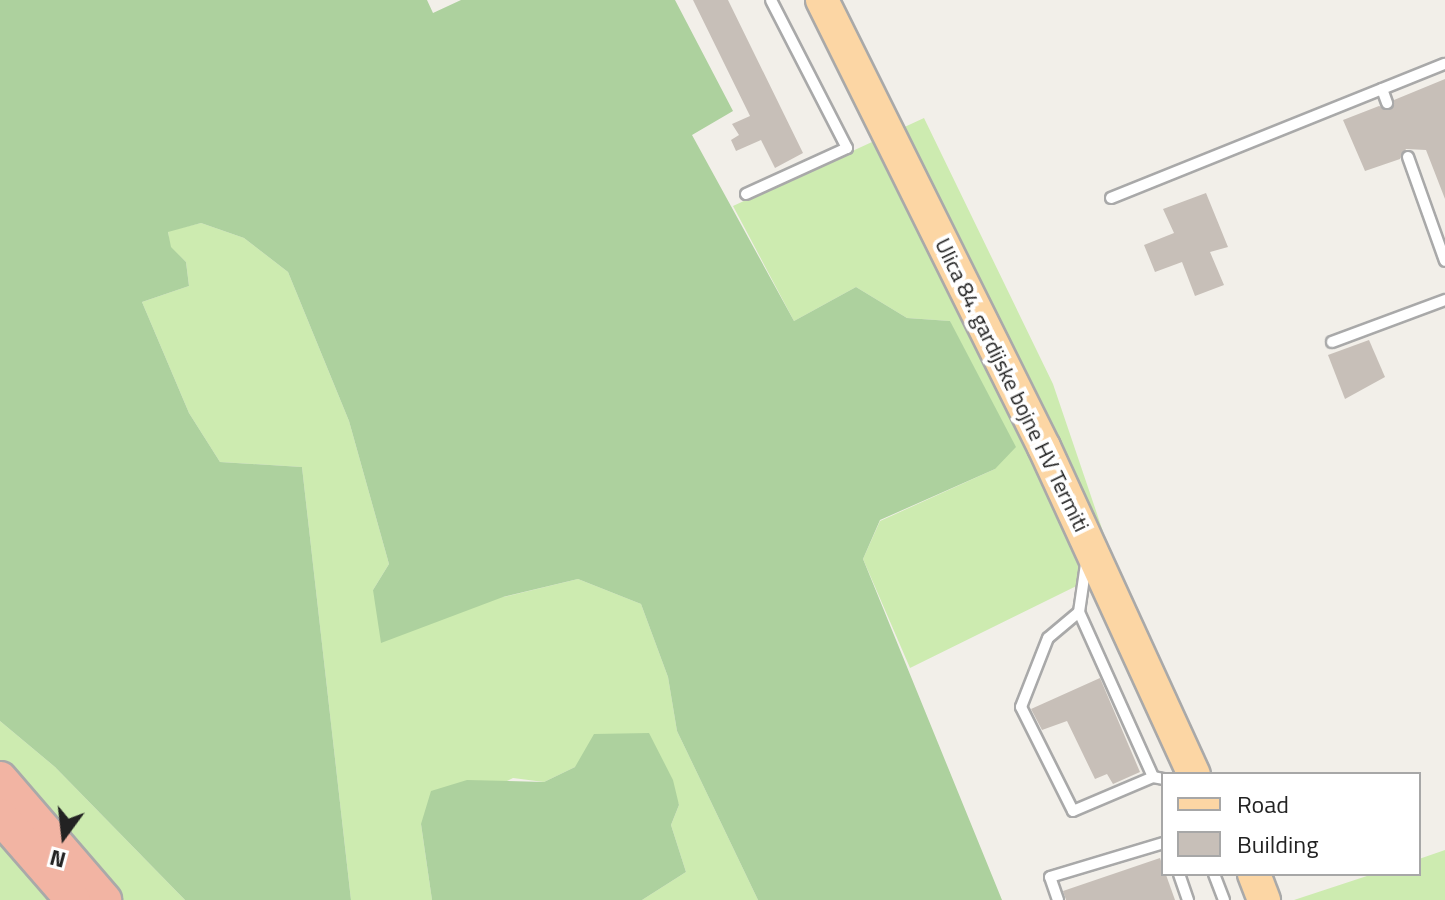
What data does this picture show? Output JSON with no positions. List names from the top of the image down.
{
  "streets": {
    "main road": ["Ulica 84. gardijske bojne HV Termiti"]
  },
  "legend": ["Road", "Building"],
  "north": "bottom"
}
